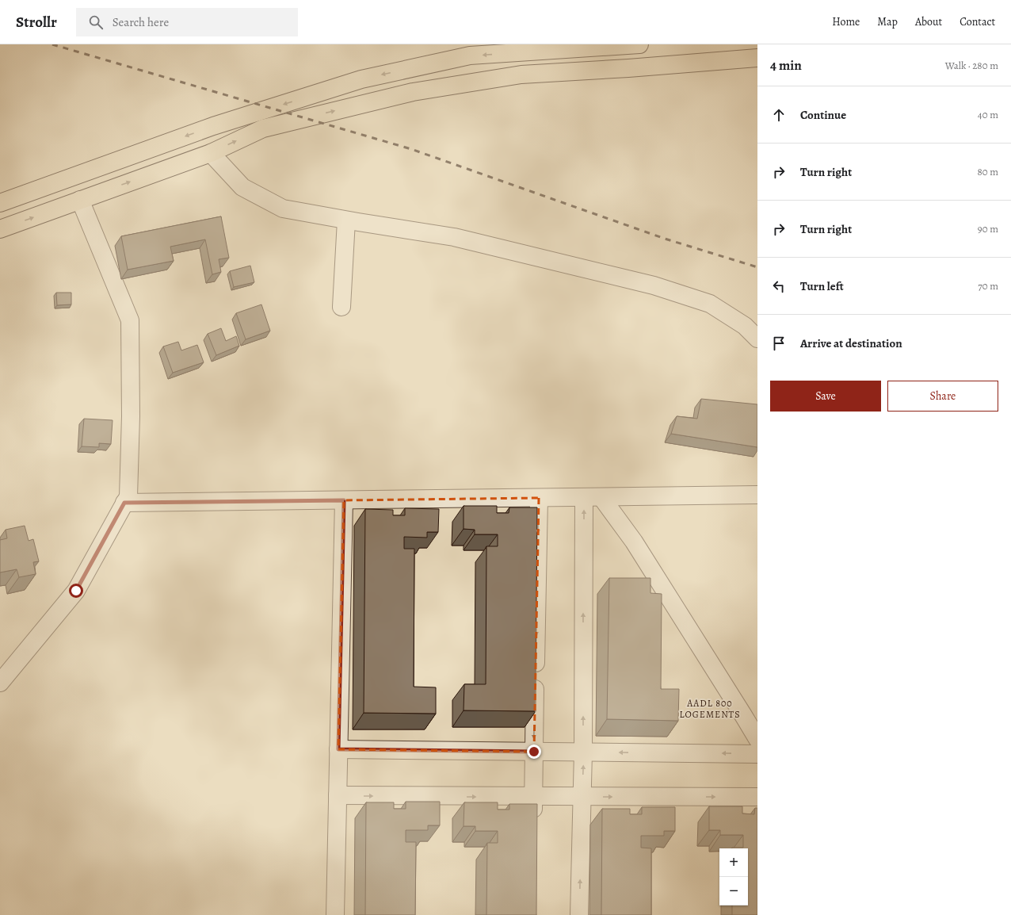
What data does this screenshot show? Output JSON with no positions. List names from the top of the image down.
{
  "districts": ["AADL 800 LOGEMENTS"],
  "page": {
    "header": "Strollr",
    "search": "Search here",
    "nav": [
      "Home",
      "Map",
      "About",
      "Contact"
    ],
    "heading": ["4 min", "Walk · 280 m"],
    "list": [
      ["Continue", "40 m"],
      ["Turn right", "80 m"],
      ["Turn right", "90 m"],
      ["Turn left", "70 m"],
      "Arrive at destination"
    ],
    "buttons": ["Save", "Share"],
    "map_buttons": ["+", "−"]
  }
}
